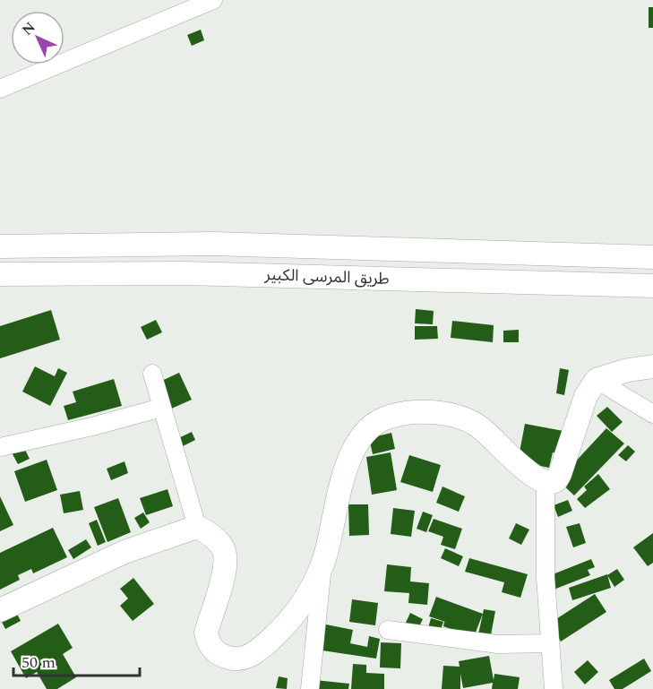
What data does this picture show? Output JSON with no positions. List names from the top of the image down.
{
  "streets": {
    "main road": ["طريق المرسى الكبير"]
  },
  "scale_bar": "50 m",
  "north": "top left"
}
